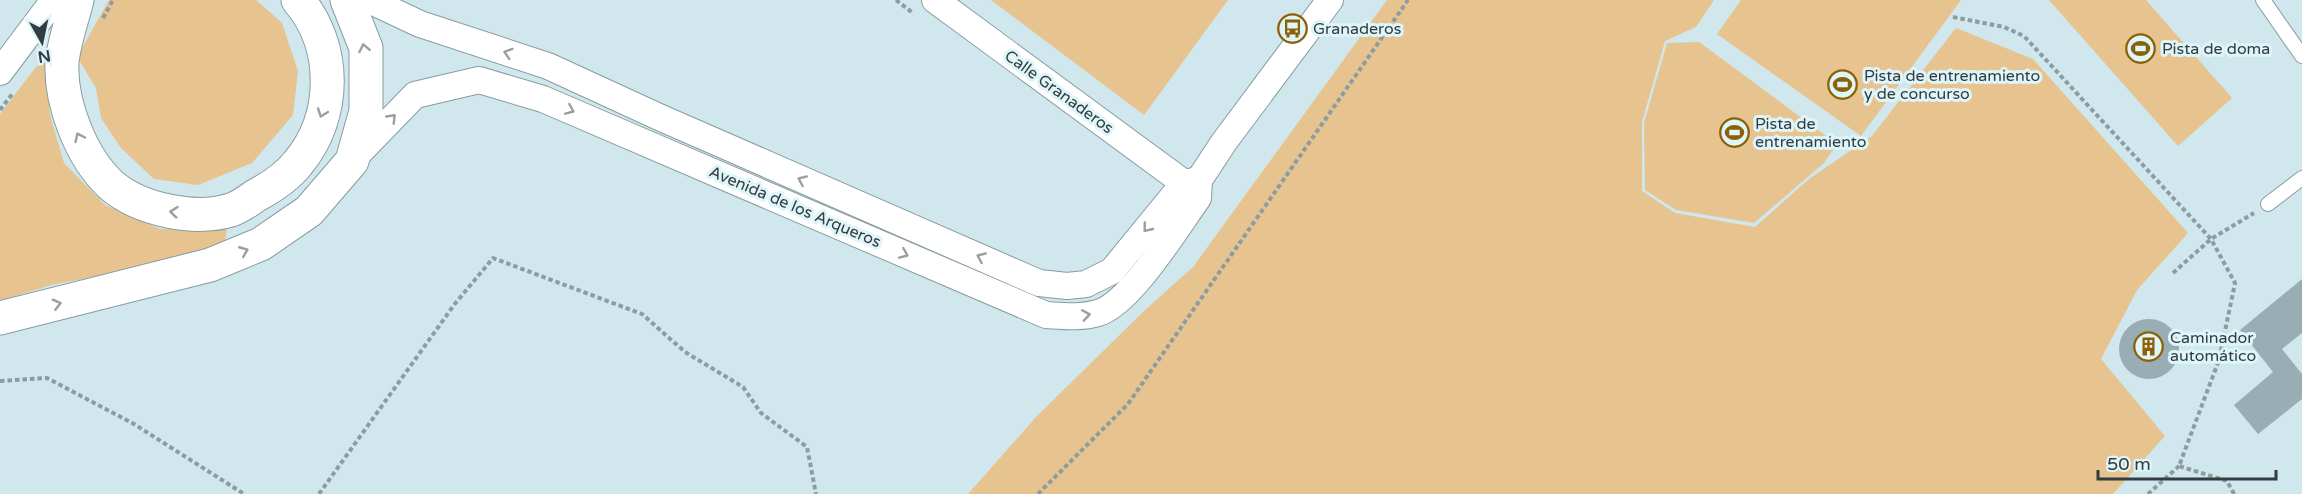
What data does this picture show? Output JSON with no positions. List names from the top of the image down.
{
  "streets": {
    "street": ["Calle Granaderos", "Avenida de los Arqueros"]
  },
  "crossings": [
    ["Calle Granaderos", "Avenida de los Arqueros"]
  ],
  "places": {
    "bus stop": ["Granaderos"],
    "sports": ["Pista de doma", "Pista de entrenamiento y de concurso", "Pista de entrenamiento"],
    "building": ["Caminador automático"]
  },
  "scale_bar": "50 m",
  "north": "bottom"
}
